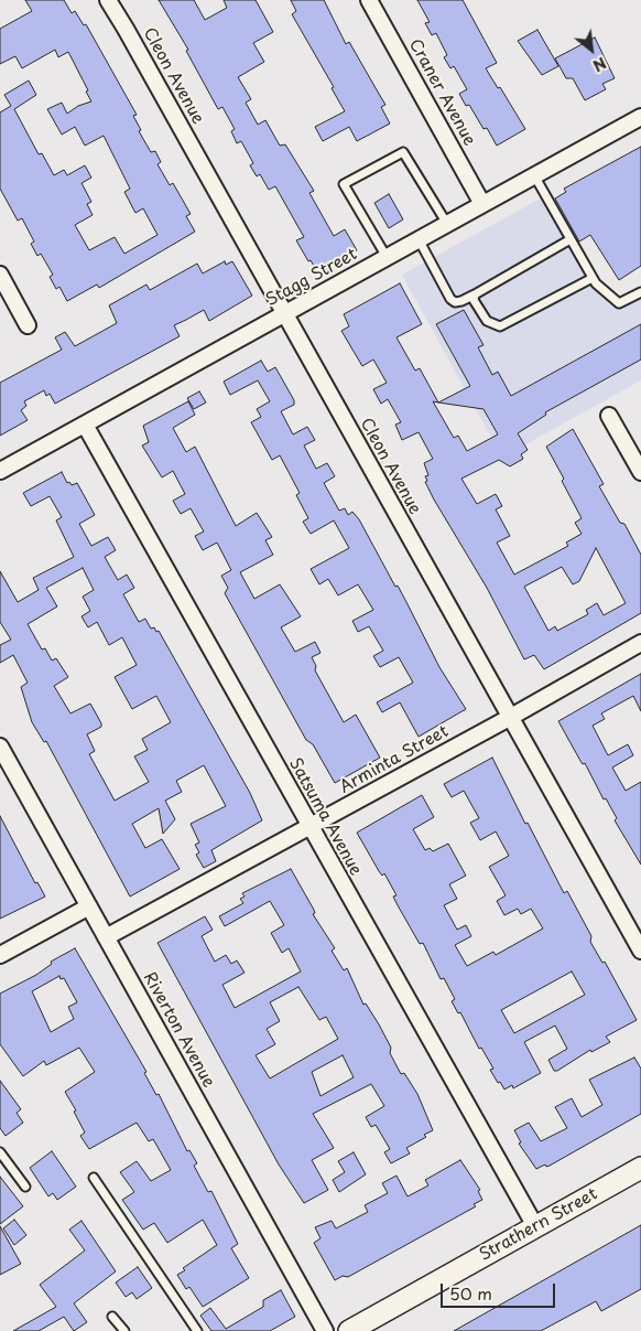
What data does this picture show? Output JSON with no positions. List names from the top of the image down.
{
  "streets": {
    "main road": ["Strathern Street"],
    "street": [
      "Cleon Avenue",
      "Craner Avenue",
      "Stagg Street",
      "Arminta Street",
      "Satsuma Avenue",
      "Riverton Avenue"
    ]
  },
  "crossings": [
    ["Cleon Avenue", "Stagg Street"],
    ["Cleon Avenue", "Arminta Street"],
    ["Craner Avenue", "Stagg Street"],
    ["Stagg Street", "Satsuma Avenue"],
    ["Arminta Street", "Satsuma Avenue"],
    ["Arminta Street", "Riverton Avenue"],
    ["Satsuma Avenue", "Strathern Street"]
  ],
  "scale_bar": "50 m",
  "north": "bottom right"
}
